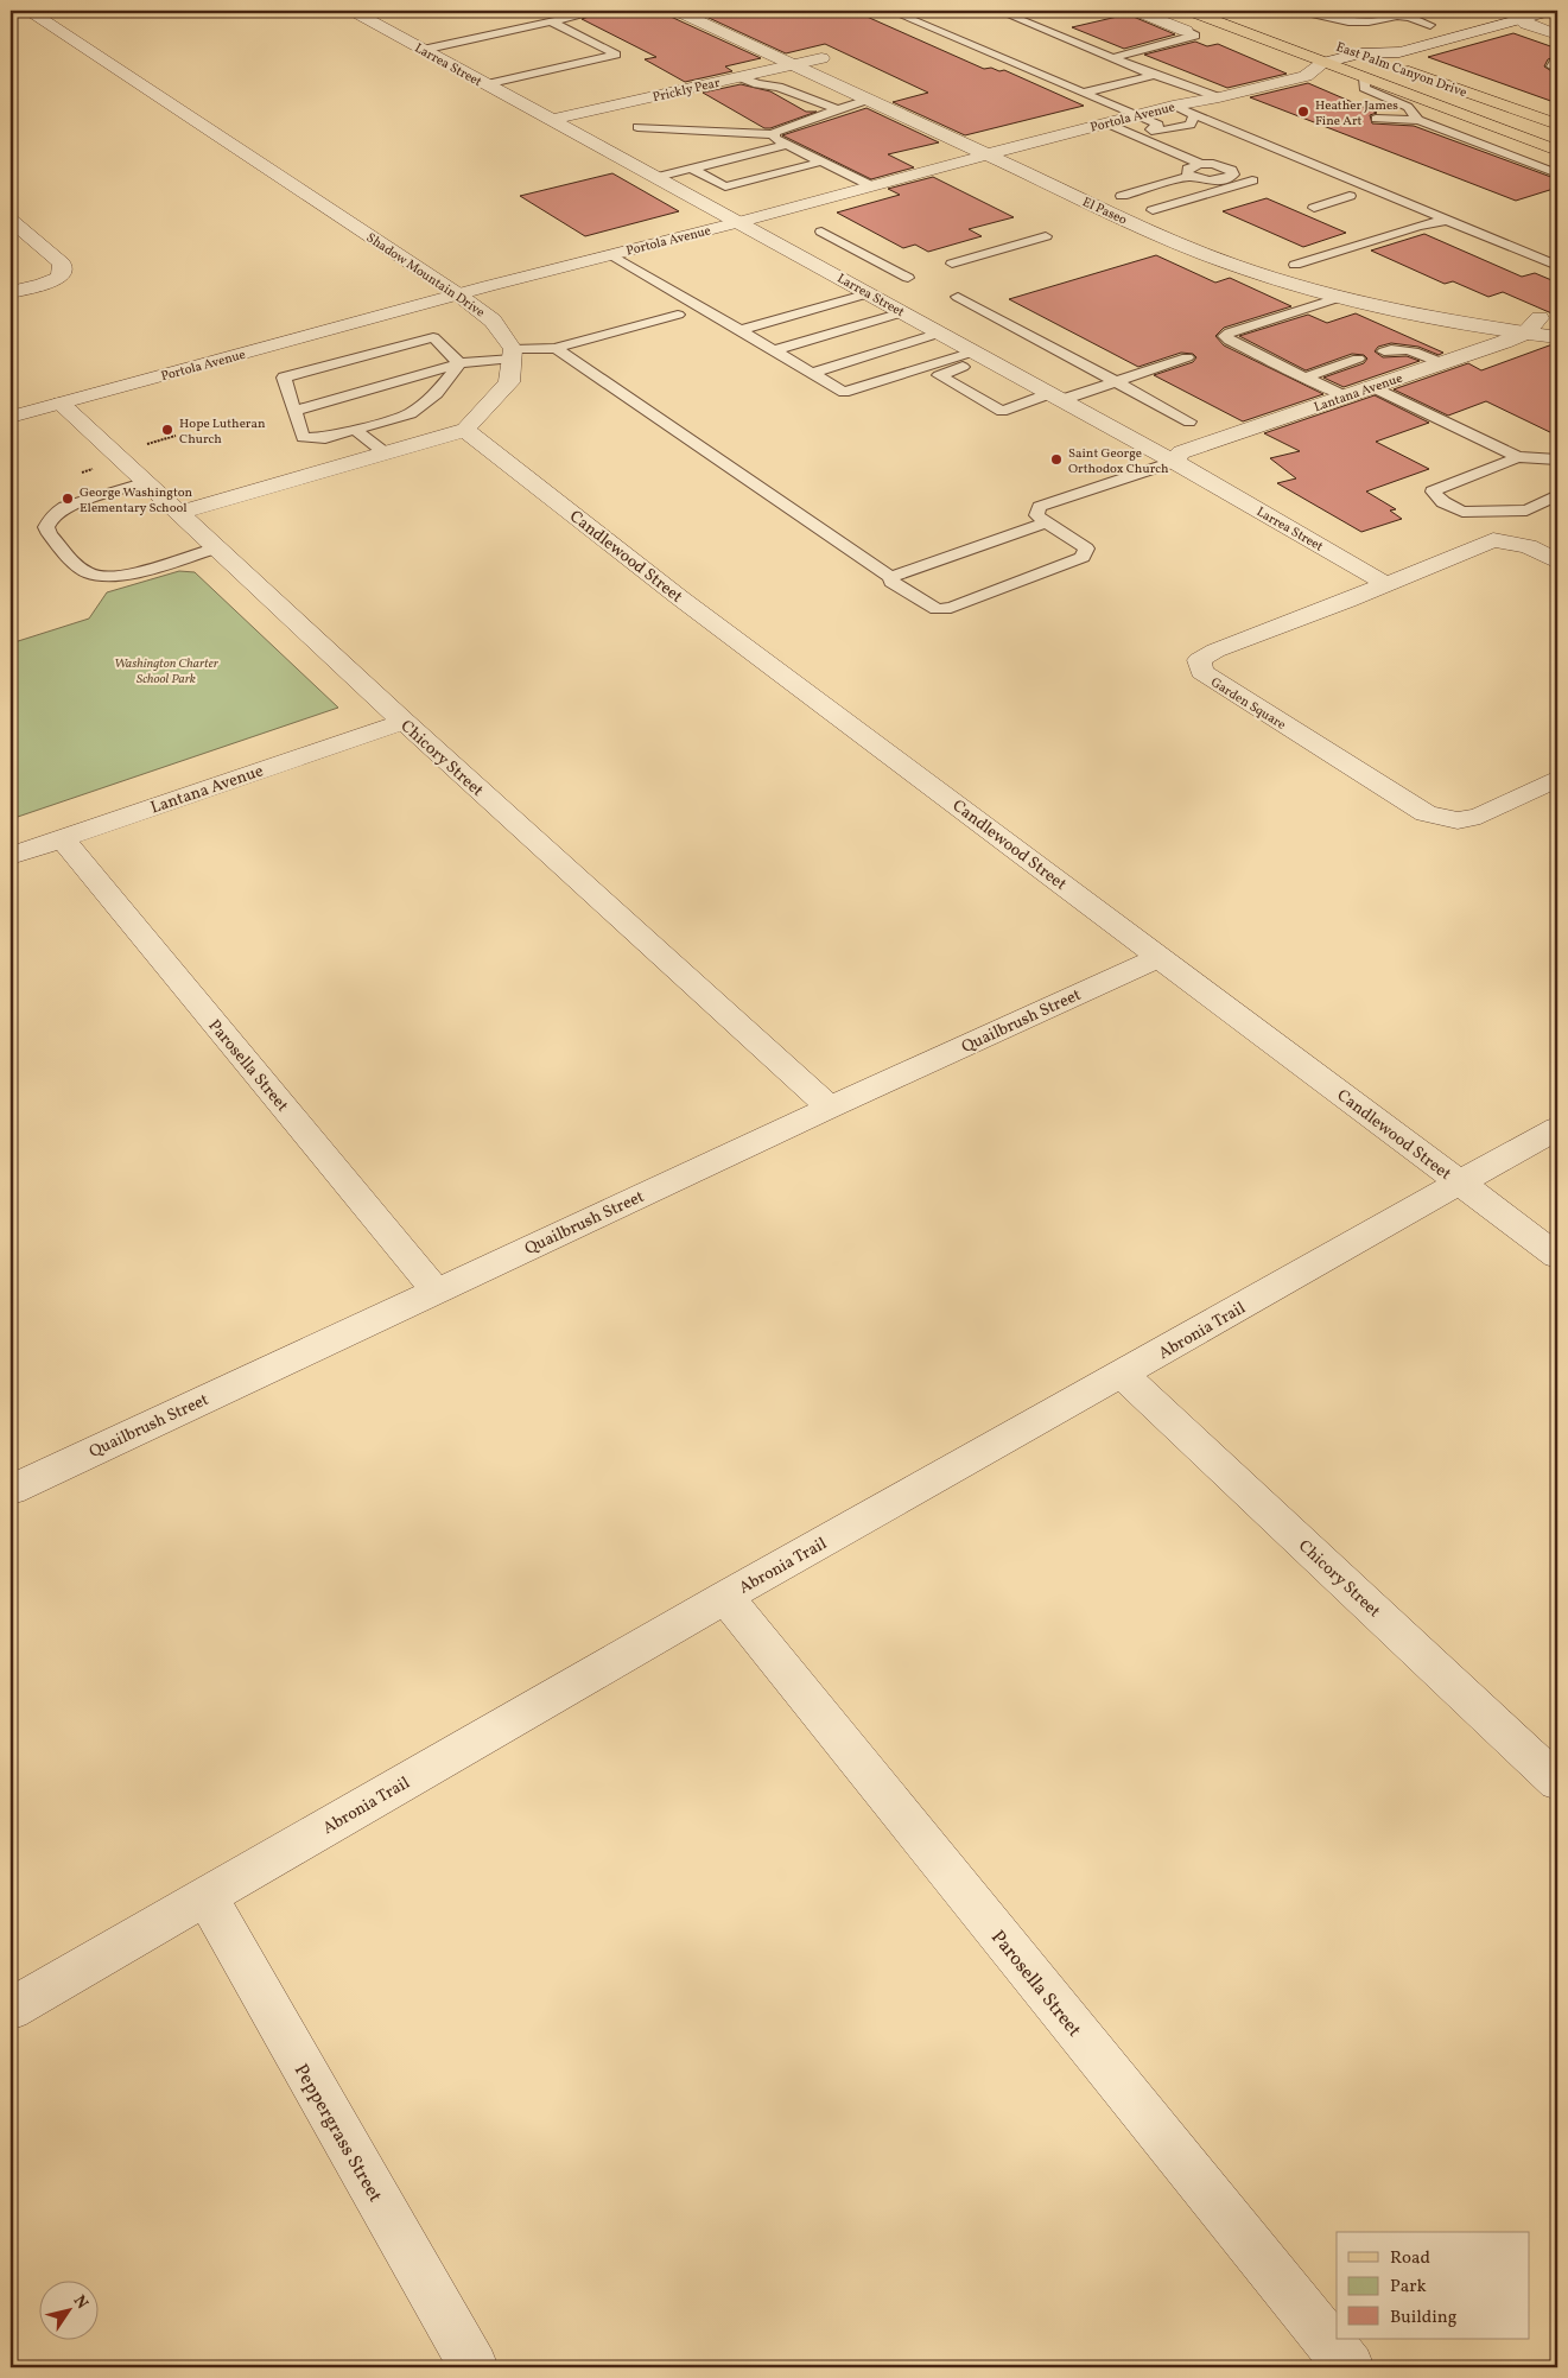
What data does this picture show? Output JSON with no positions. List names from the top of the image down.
{
  "streets": {
    "main road": ["East Palm Canyon Drive"],
    "street": [
      "Larrea Street",
      "Prickly Pear",
      "Portola Avenue",
      "El Paseo",
      "Shadow Mountain Drive",
      "Lantana Avenue",
      "Candlewood Street",
      "Garden Square",
      "Chicory Street",
      "Quailbrush Street",
      "Parosella Street",
      "Abronia Trail",
      "Peppergrass Street"
    ]
  },
  "crossings": [
    ["Larrea Street", "Prickly Pear"],
    ["Larrea Street", "Portola Avenue"],
    ["Larrea Street", "Lantana Avenue"],
    ["Larrea Street", "Garden Square"],
    ["East Palm Canyon Drive", "Portola Avenue"],
    ["Prickly Pear", "El Paseo"],
    ["Portola Avenue", "El Paseo"],
    ["Portola Avenue", "Shadow Mountain Drive"],
    ["Portola Avenue", "Chicory Street"],
    ["El Paseo", "Lantana Avenue"],
    ["Lantana Avenue", "Chicory Street"],
    ["Lantana Avenue", "Parosella Street"],
    ["Candlewood Street", "Quailbrush Street"],
    ["Candlewood Street", "Abronia Trail"],
    ["Chicory Street", "Quailbrush Street"],
    ["Chicory Street", "Abronia Trail"],
    ["Quailbrush Street", "Parosella Street"],
    ["Parosella Street", "Abronia Trail"],
    ["Abronia Trail", "Peppergrass Street"]
  ],
  "parks": ["Washington Charter School Park"],
  "places": [
    "Heather James Fine Art",
    "Hope Lutheran Church",
    "Saint George Orthodox Church",
    "George Washington Elementary School"
  ],
  "legend": ["Road", "Park", "Building"],
  "north": "top right"
}
